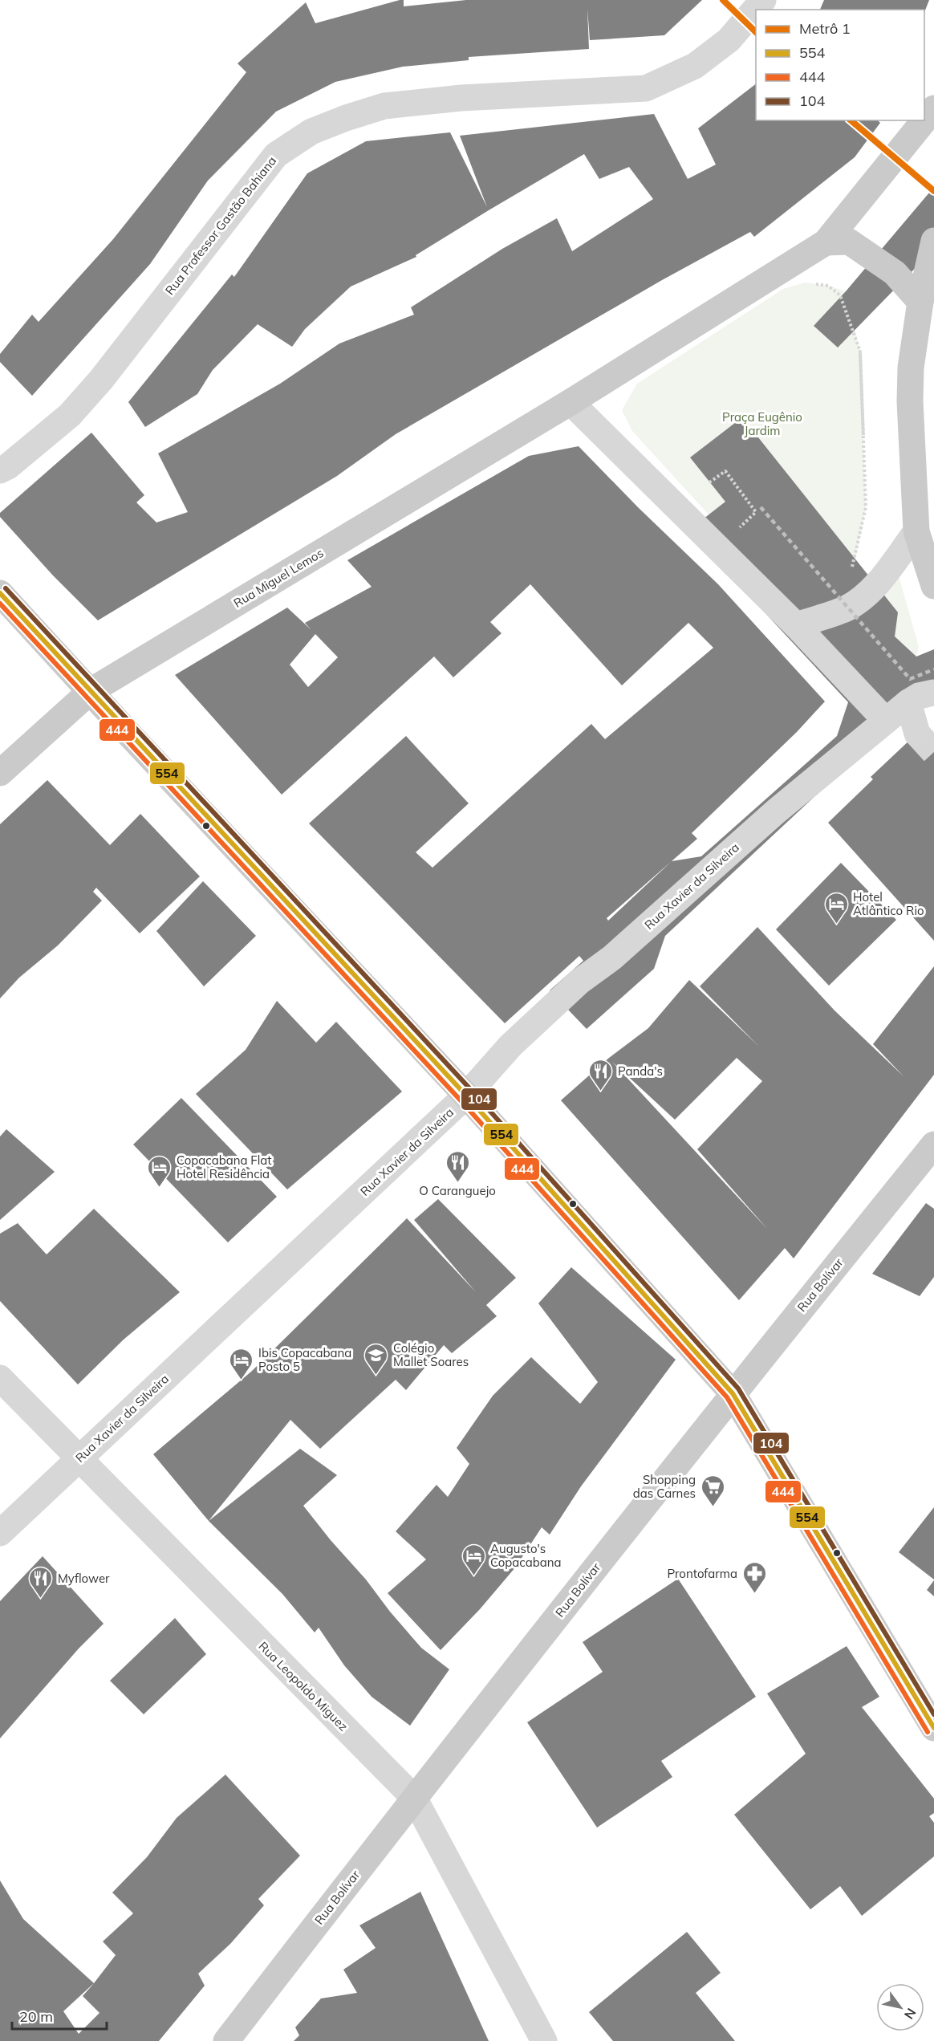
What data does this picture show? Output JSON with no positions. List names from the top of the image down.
{
  "streets": {
    "main road": ["Rua Miguel Lemos", "Rua Bolívar"],
    "street": ["Rua Professor Gastão Bahiana", "Rua Xavier da Silveira", "Rua Leopoldo Miguez"]
  },
  "crossings": [
    ["Rua Xavier da Silveira", "Rua Leopoldo Miguez"],
    ["Rua Bolívar", "Rua Leopoldo Miguez"]
  ],
  "parks": ["Praça Eugênio Jardim"],
  "places": {
    "hotel": [
      "Hotel Atlântico Rio",
      "Copacabana Flat Hotel Residência",
      "Ibis Copacabana Posto 5",
      "Augusto's Copacabana"
    ],
    "restaurant": ["Panda's", "O Caranguejo", "Myflower"],
    "school or university": ["Colégio Mallet Soares"],
    "supermarket": ["Shopping das Carnes"],
    "pharmacy": ["Prontofarma"]
  },
  "lines": [
    "metro line 1",
    "transit line 104",
    "transit line 554",
    "transit line 444"
  ],
  "legend": [
    "Metrô 1",
    "554",
    "444",
    "104"
  ],
  "scale_bar": "20 m",
  "north": "bottom right"
}
